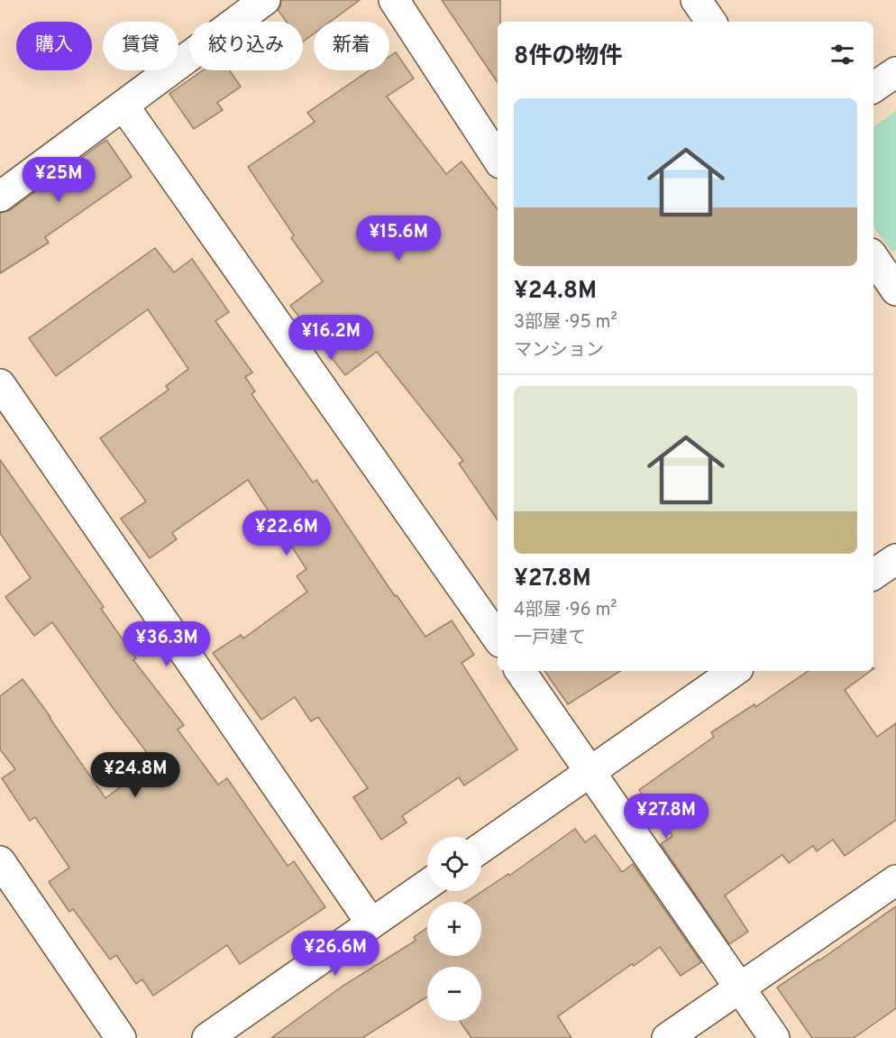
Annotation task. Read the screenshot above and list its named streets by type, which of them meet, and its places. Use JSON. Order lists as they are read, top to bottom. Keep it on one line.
{"page":{"chip":["購入","賃貸","絞り込み","新着"],"heading":"8件の物件","list":[{"name":"¥24.8M","note":"3部屋 · 95 m² · マンション"},{"name":"¥27.8M","note":"4部屋 · 96 m² · 一戸建て"}],"price":["¥25M","¥15.6M","¥16.2M","¥22.6M","¥36.3M","¥24.8M","¥27.8M","¥26.6M"],"map_buttons":["+","−"]}}
